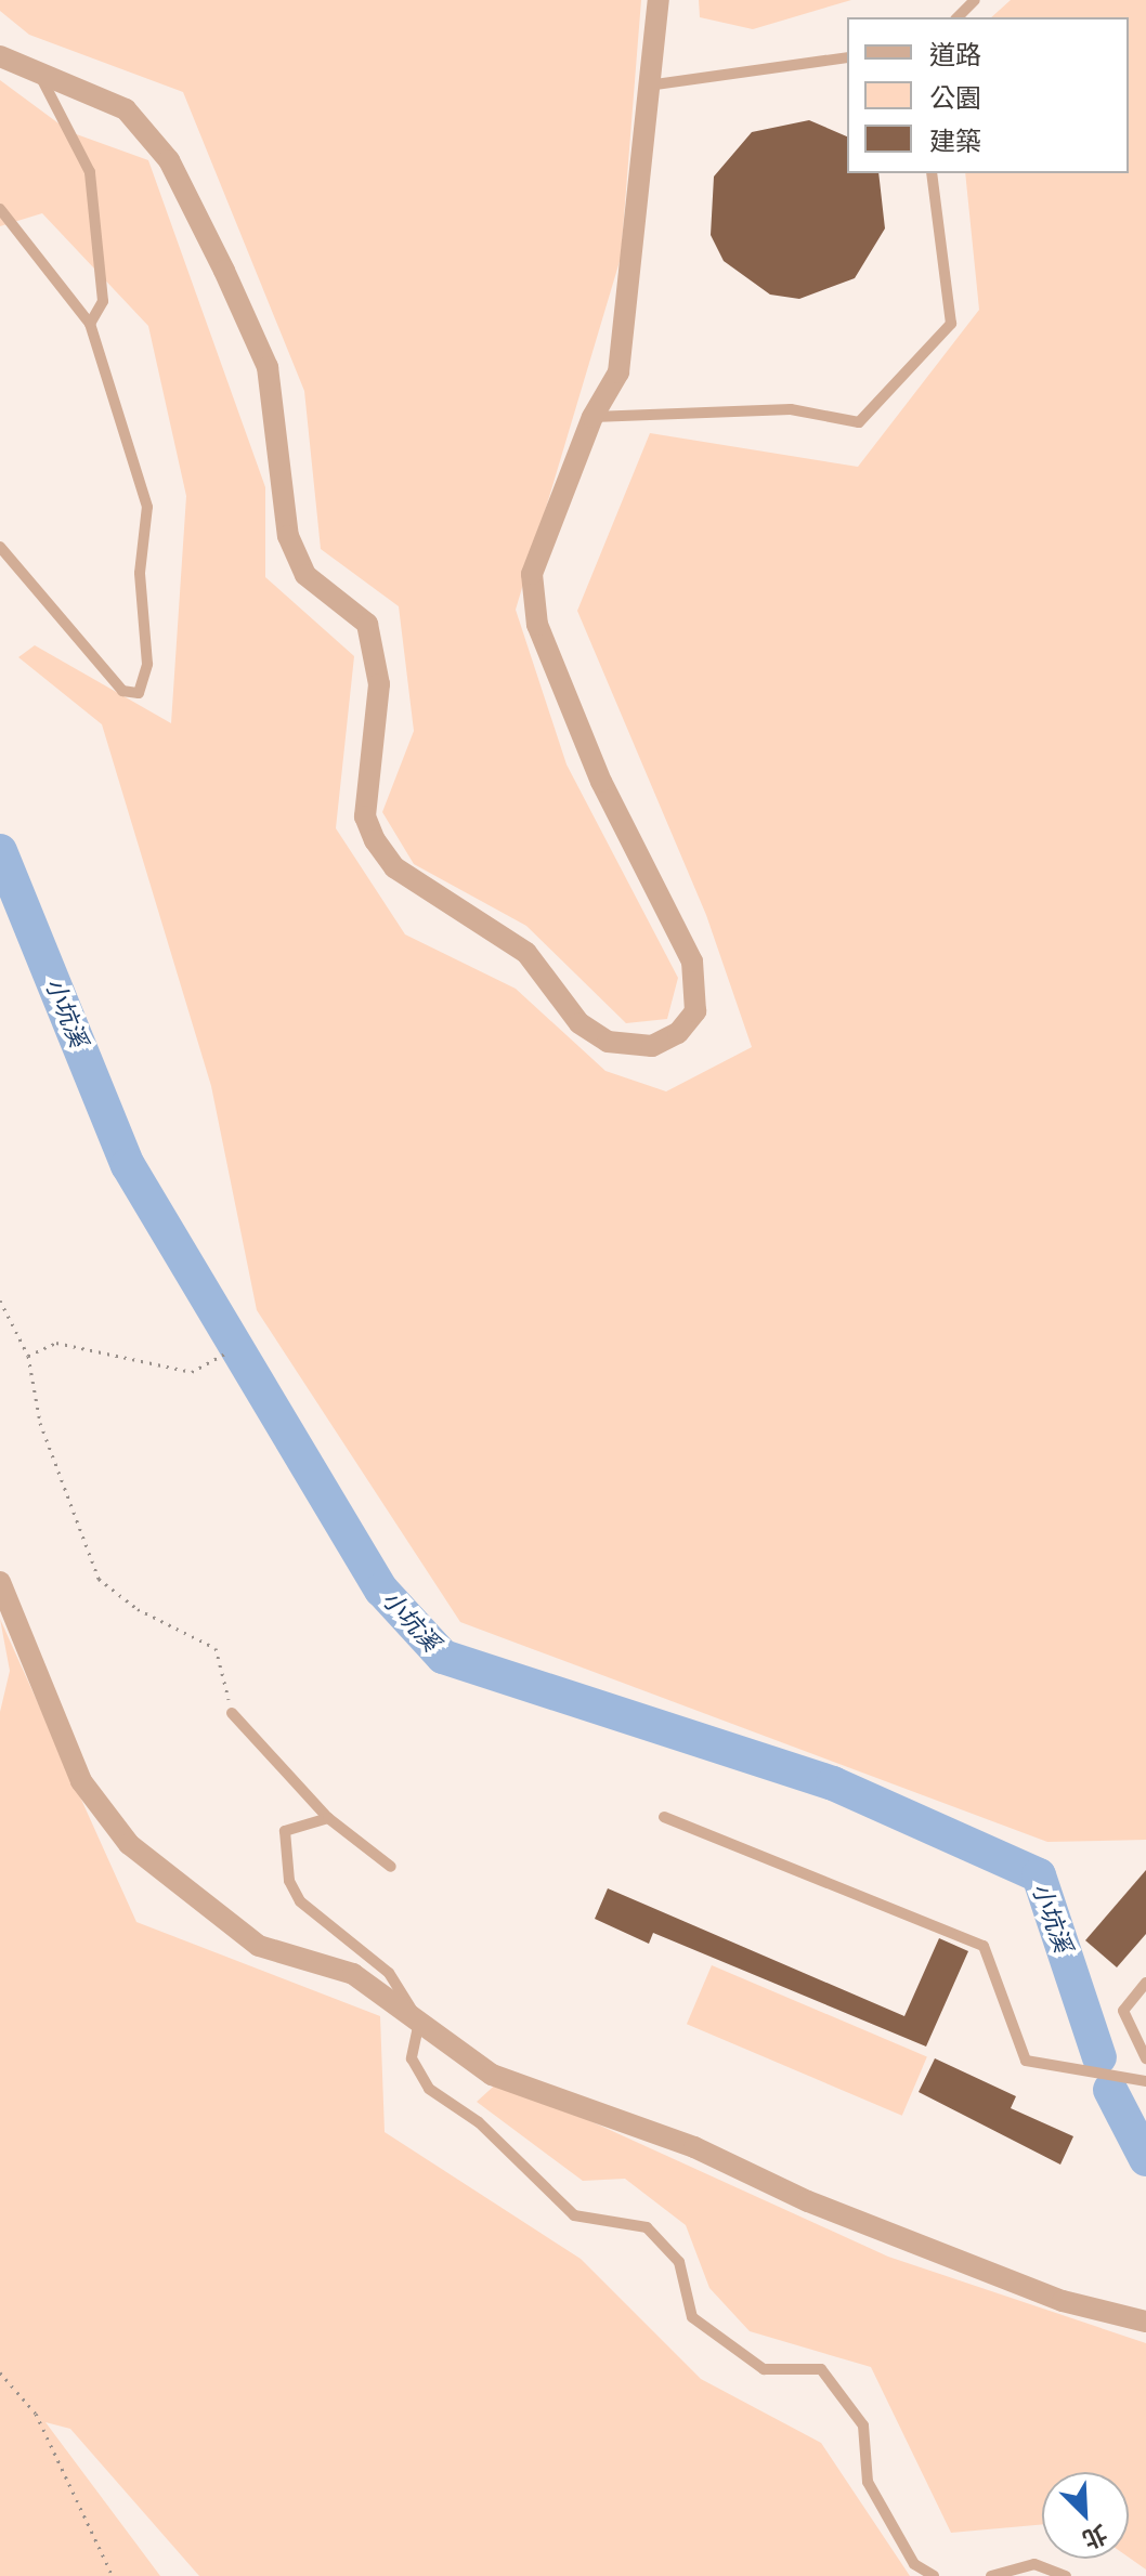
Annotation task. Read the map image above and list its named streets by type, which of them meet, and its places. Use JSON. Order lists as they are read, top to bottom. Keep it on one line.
{"water":["小坑溪"],"legend":["道路","公園","建築"],"north":"bottom right"}
